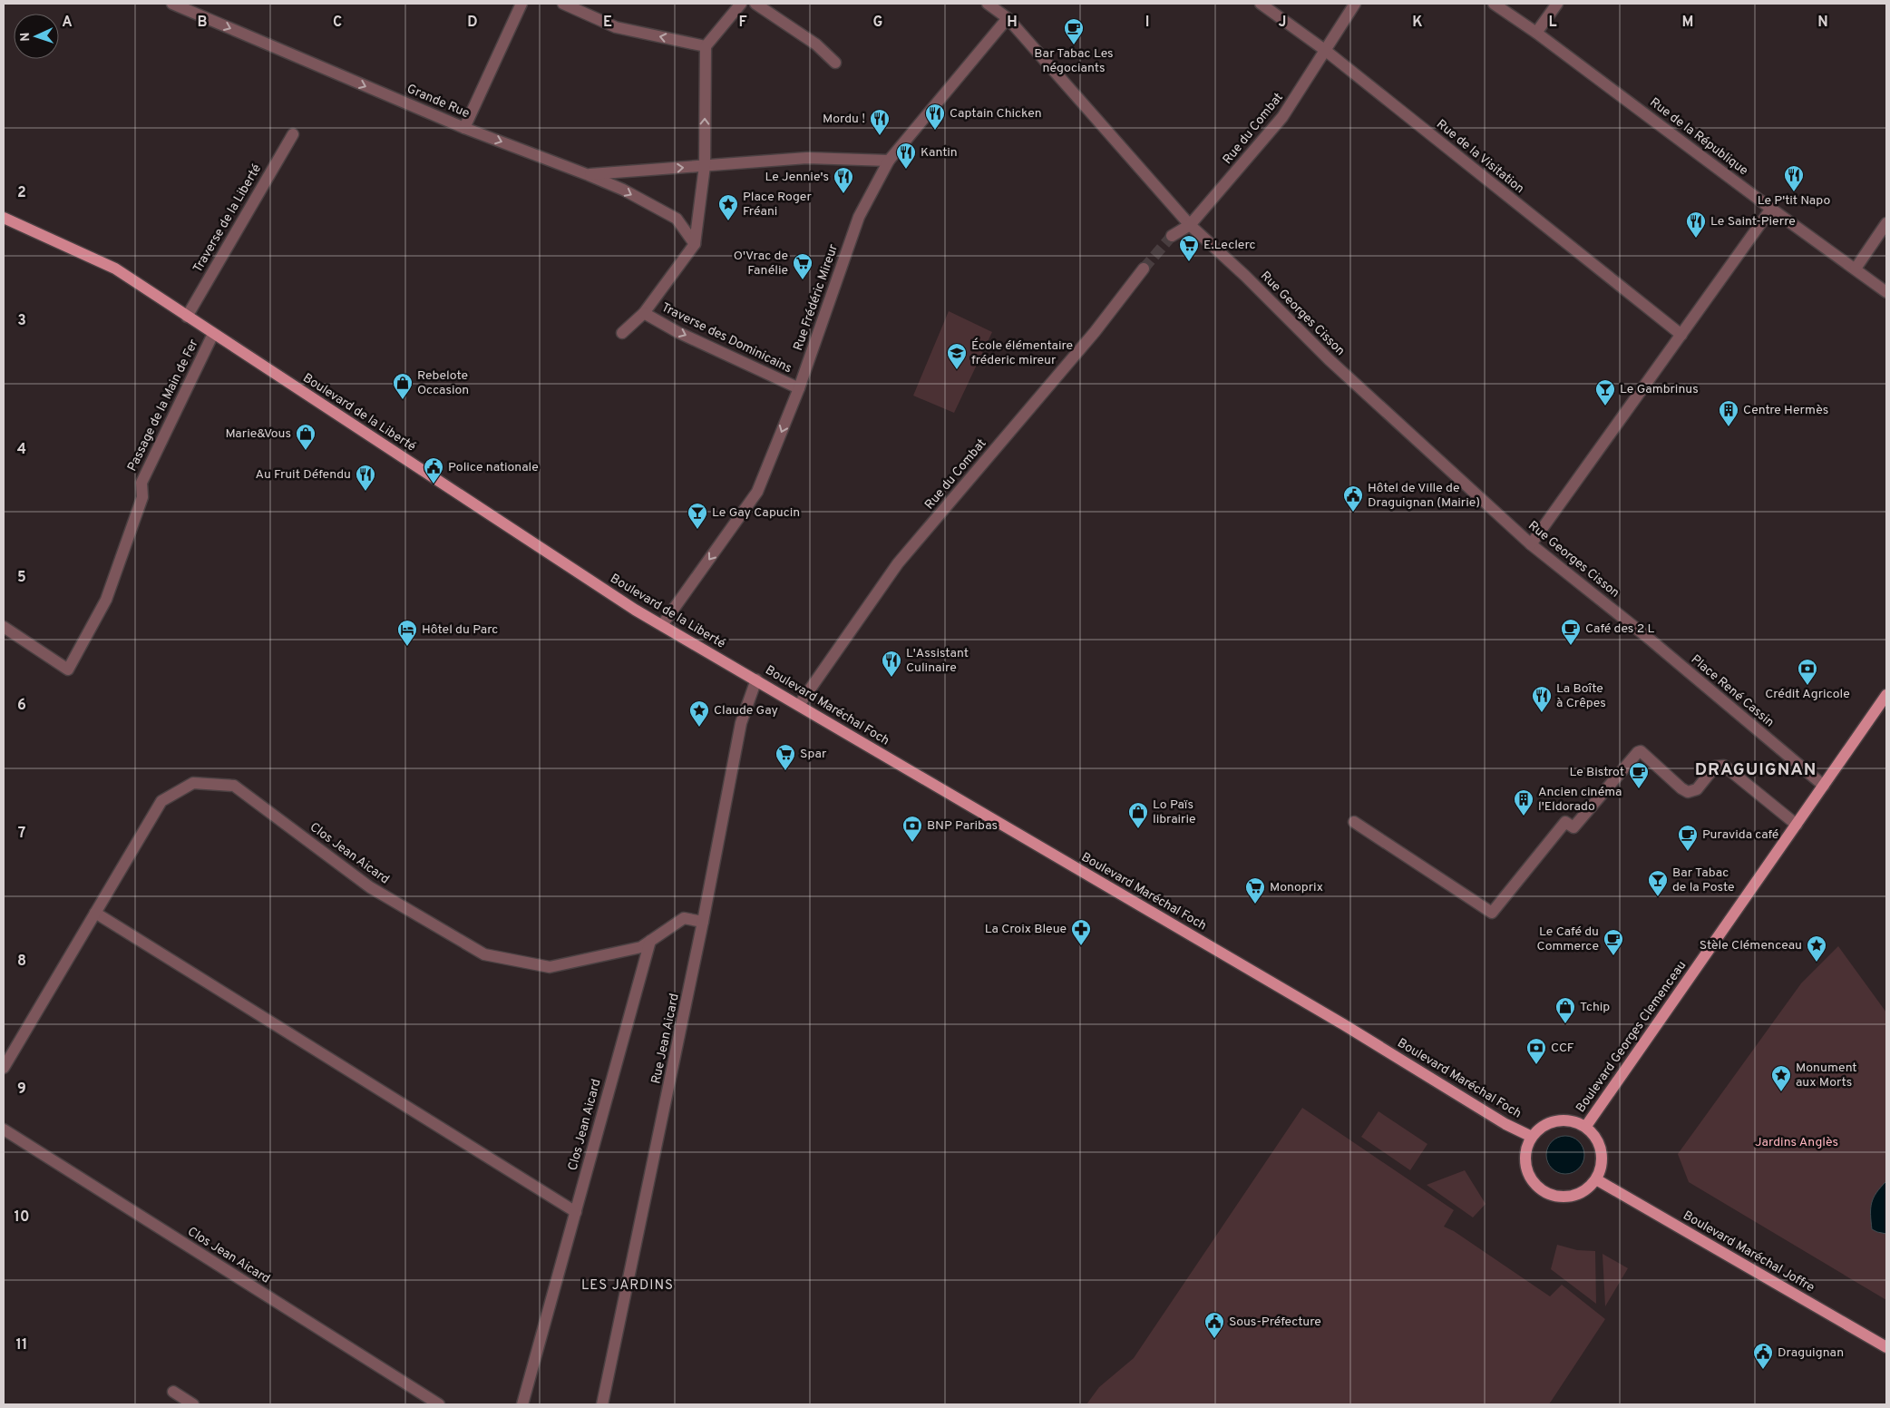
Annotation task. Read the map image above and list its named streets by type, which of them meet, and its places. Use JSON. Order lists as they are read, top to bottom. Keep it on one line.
{"streets":{"main road":["Boulevard de la Liberté","Boulevard Maréchal Foch","Boulevard Georges Clemenceau","Boulevard Maréchal Joffre"],"street":["Grande Rue","Rue du Combat","Rue de la République","Rue de la Visitation","Traverse de la Liberté","Rue Frédéric Mireur","Rue Georges Cisson","Traverse des Dominicains","Passage de la Main de Fer","Place René Cassin","Clos Jean Aicard","Rue Jean Aicard"]},"crossings":[["Rue du Combat","Rue de la Visitation"],["Rue du Combat","Rue Georges Cisson"],["Rue du Combat","Boulevard Maréchal Foch"],["Traverse de la Liberté","Boulevard de la Liberté"],["Rue Frédéric Mireur","Rue Georges Cisson"],["Rue Frédéric Mireur","Traverse des Dominicains"],["Rue Frédéric Mireur","Boulevard de la Liberté"],["Rue Georges Cisson","Place René Cassin"],["Passage de la Main de Fer","Boulevard de la Liberté"],["Boulevard de la Liberté","Boulevard Maréchal Foch"],["Place René Cassin","Boulevard Georges Clemenceau"],["Boulevard Maréchal Foch","Boulevard Georges Clemenceau"],["Boulevard Maréchal Foch","Rue Jean Aicard"],["Boulevard Maréchal Foch","Boulevard Maréchal Joffre"],["Clos Jean Aicard","Rue Jean Aicard"],["Boulevard Georges Clemenceau","Boulevard Maréchal Joffre"]],"one_way":["Grande Rue","Rue Frédéric Mireur","Traverse des Dominicains"],"districts":["DRAGUIGNAN","LES JARDINS"],"parks":["Jardins Anglès"],"places":{"cafe":["Bar Tabac Les négociants","Café des 2 L","Le Bistrot","Puravida café","Le Café du Commerce"],"restaurant":["Captain Chicken","Mordu !","Kantin","Le P'tit Napo","Le Jennie's","Le Saint-Pierre","Au Fruit Défendu","L'Assistant Culinaire","La Boîte à Crêpes"],"place":["Place Roger Fréani","Claude Gay","Stèle Clémenceau","Monument aux Morts"],"supermarket":["E.Leclerc","O'Vrac de Fanélie","Spar","Monoprix"],"school or university":["École élémentaire fréderic mireur"],"shop":["Rebelote Occasion","Marie&Vous","Lo Païs librairie","Tchip"],"bar":["Le Gambrinus","Le Gay Capucin","Bar Tabac de la Poste"],"building":["Centre Hermès","Ancien cinéma l'Eldorado"],"public building":["Police nationale","Hôtel de Ville de Draguignan (Mairie)","Sous-Préfecture","Draguignan"],"hotel":["Hôtel du Parc"],"bank":["Crédit Agricole","BNP Paribas","CCF"],"pharmacy":["La Croix Bleue"]},"north":"left","grid":{"columns":["A","B","C","D","E","F","G","H","I","J","K","L","M","N"],"rows":["2","3","4","5","6","7","8","9","10","11"]}}
